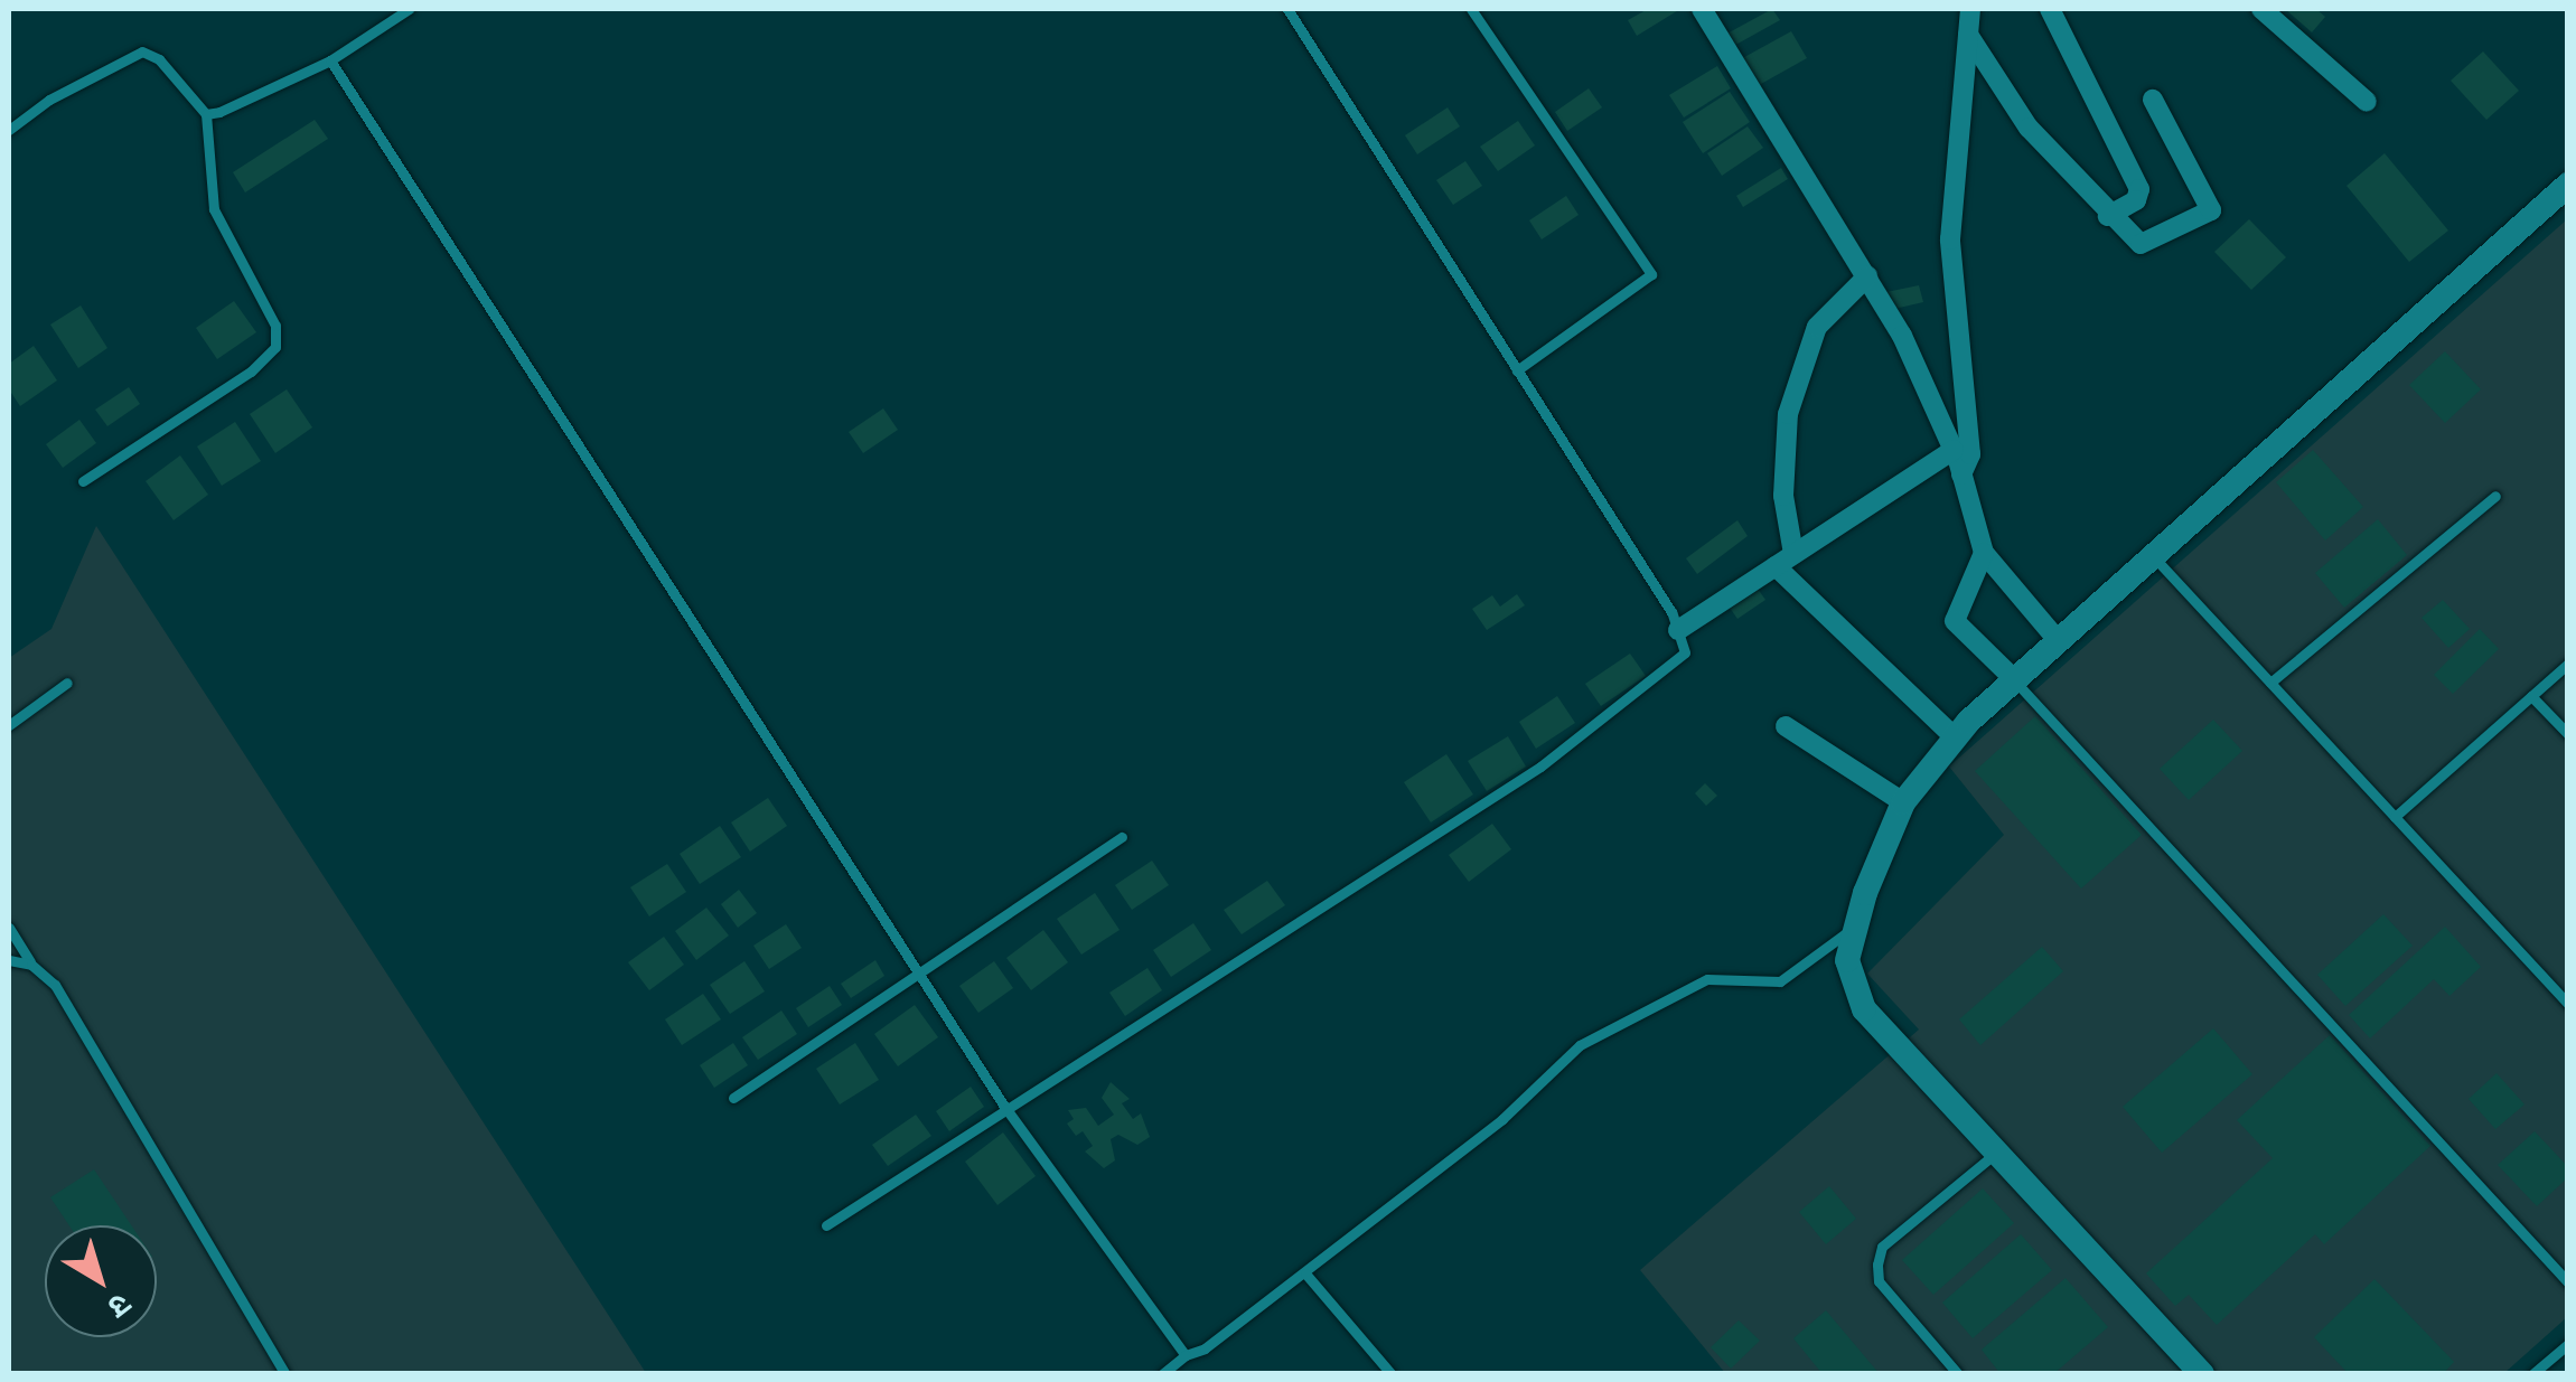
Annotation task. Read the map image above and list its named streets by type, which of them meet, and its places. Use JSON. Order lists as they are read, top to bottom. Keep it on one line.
{"north":"bottom right"}
